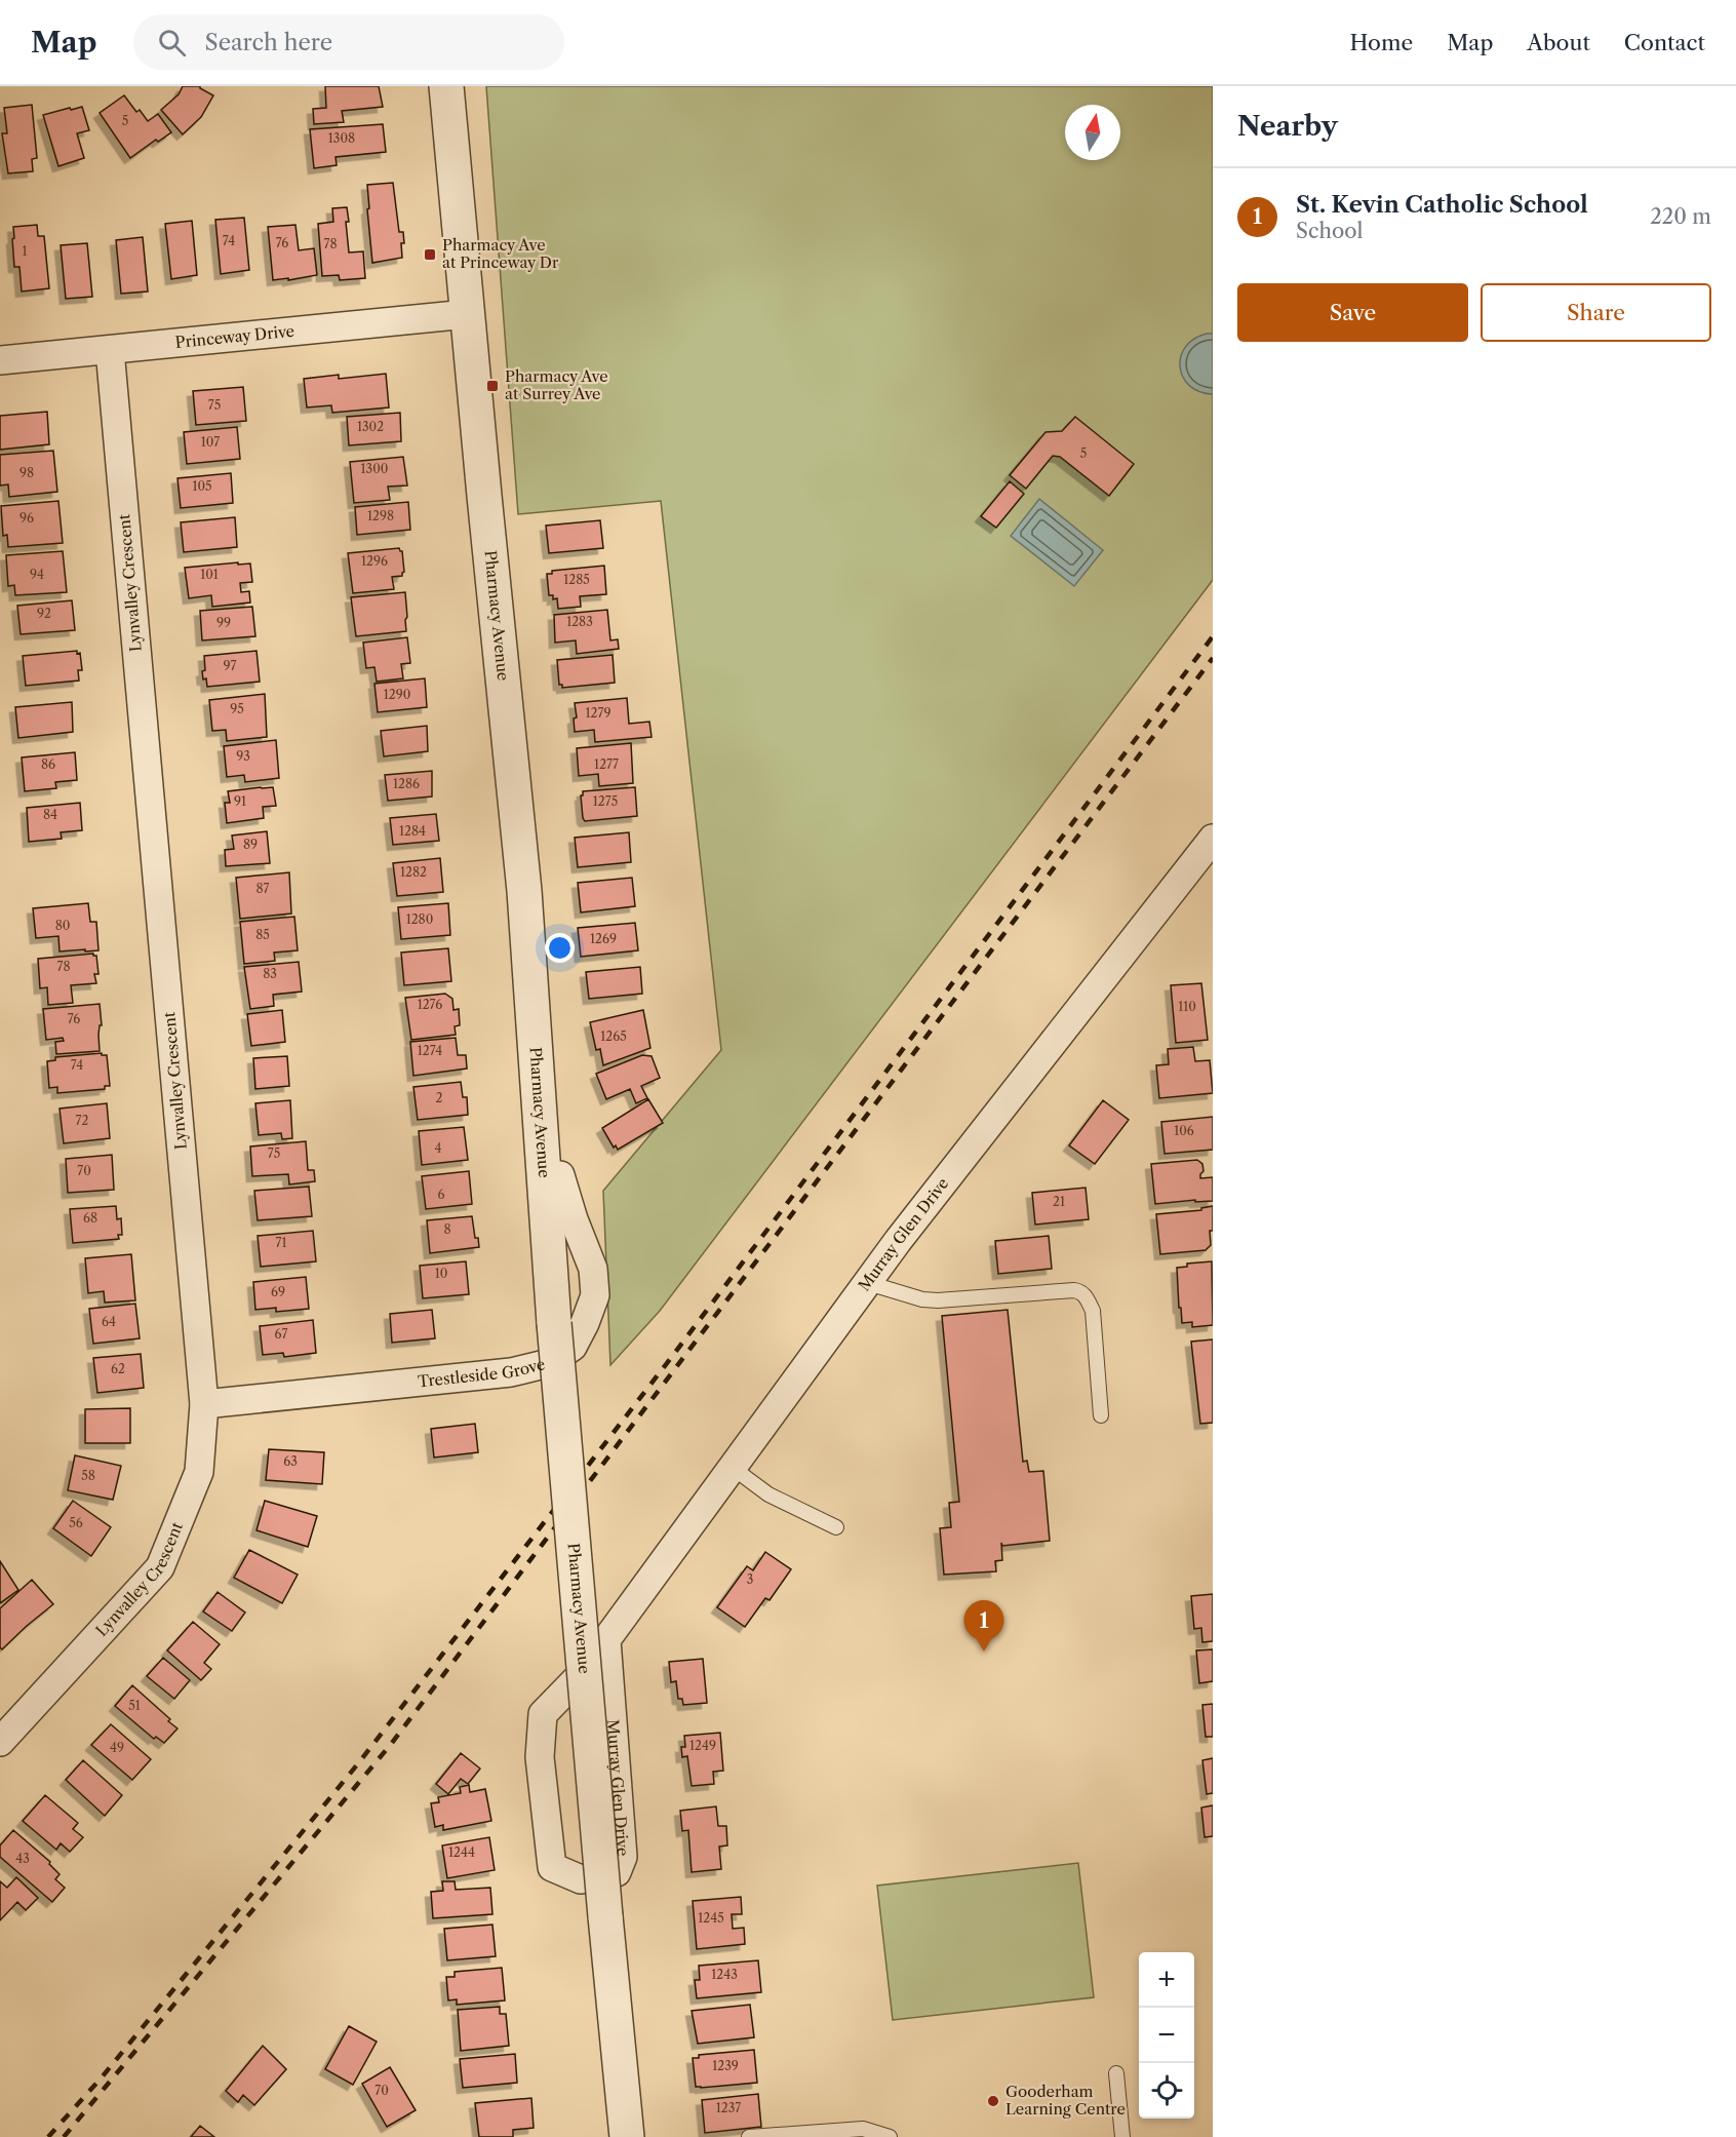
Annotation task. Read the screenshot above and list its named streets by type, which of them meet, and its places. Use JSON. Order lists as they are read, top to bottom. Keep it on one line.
{"streets":{"street":["Princeway Drive","Lynvalley Crescent","Pharmacy Avenue","Murray Glen Drive","Trestleside Grove"]},"crossings":[["Princeway Drive","Lynvalley Crescent"],["Princeway Drive","Pharmacy Avenue"],["Lynvalley Crescent","Trestleside Grove"]],"places":{"transit":["Pharmacy Ave at Princeway Dr","Pharmacy Ave at Surrey Ave"],"other":["Gooderham Learning Centre"]},"house_numbers":["5","1308","74","76","78","1","75","1302","107","5","1300","98","105","1298","96","1296","94","101","1285","92","1283","99","97","1290","95","1279","93","86","1277","1286","91","1275","84","1284","89","1282","87","1280","80","85","1269","78","83","1276","110","76","1265","1274","74","2","72","106","4","75","70","6","21","68","8","71","10","69","64","67","62","63","58","56","3","51","1249","49","1244","43","1245","1243","1239","70","1237"],"north":"top","page":{"header":"Map","search":"Search here","nav":["Home","Map","About","Contact"],"heading":"Nearby","list":[{"mark":"1","name":"St. Kevin Catholic School","note":"School","value":"220 m"}],"buttons":["Save","Share"],"pins":"1","map_buttons":["+","−"]}}
